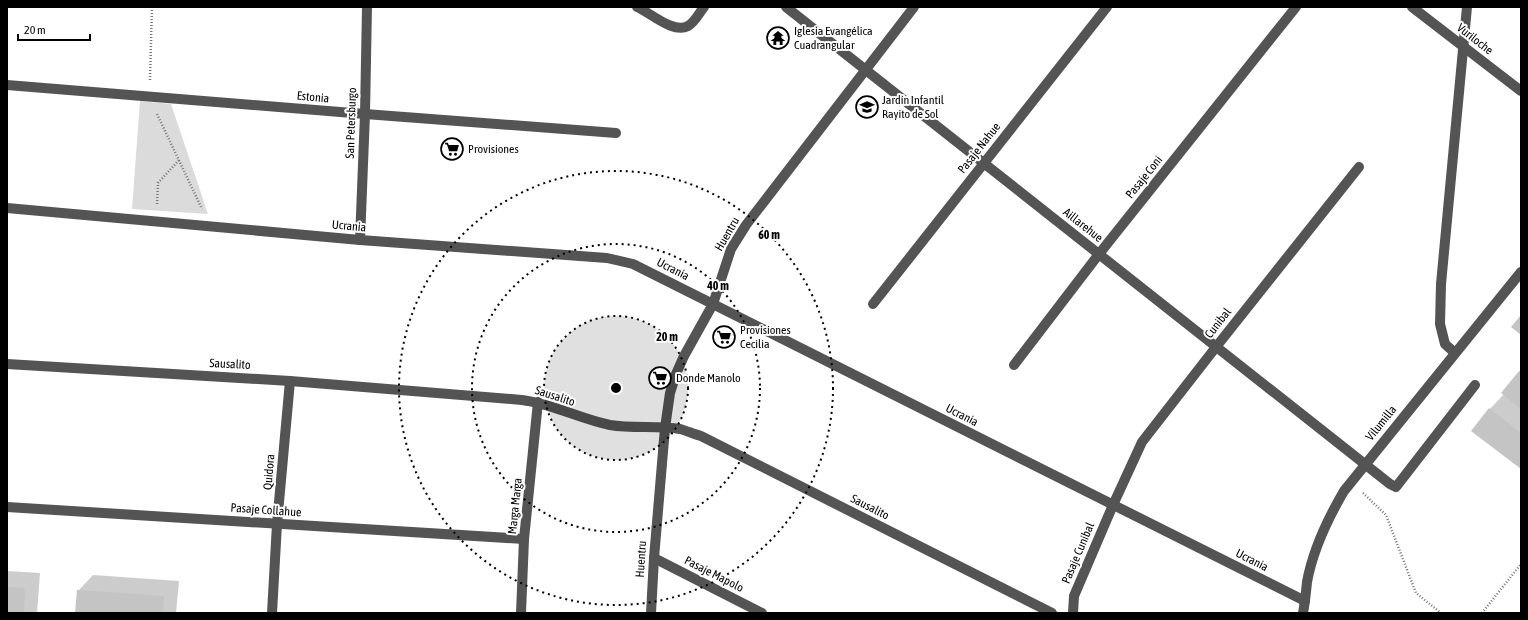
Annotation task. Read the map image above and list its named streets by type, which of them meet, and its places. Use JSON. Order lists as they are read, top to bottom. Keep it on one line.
{"streets":{"street":["Vuriloche","Estonia","San Petersburgo","Pasaje Nahue","Pasaje Coni","Aillarehue","Ucrania","Huentru","Cunibal","Sausalito","Vilumilla","Quidora","Marga Marga","Pasaje Collahue","Pasaje Cunibal","Pasaje Mapolo"]},"crossings":[["Estonia","San Petersburgo"],["San Petersburgo","Ucrania"],["Pasaje Nahue","Aillarehue"],["Pasaje Coni","Aillarehue"],["Aillarehue","Huentru"],["Aillarehue","Cunibal"],["Aillarehue","Vilumilla"],["Ucrania","Huentru"],["Ucrania","Cunibal"],["Ucrania","Vilumilla"],["Ucrania","Pasaje Cunibal"],["Huentru","Sausalito"],["Huentru","Pasaje Mapolo"],["Cunibal","Pasaje Cunibal"],["Sausalito","Quidora"],["Sausalito","Marga Marga"],["Quidora","Pasaje Collahue"],["Marga Marga","Pasaje Collahue"]],"places":{"temple":["Iglesia Evangélica Cuadrangular"],"school or university":["Jardín Infantil Rayito de Sol"],"supermarket":["Provisiones","Provisiones Cecilia","Donde Manolo"]},"scale_bar":"20 m","rings":["60 m","40 m","20 m"]}
